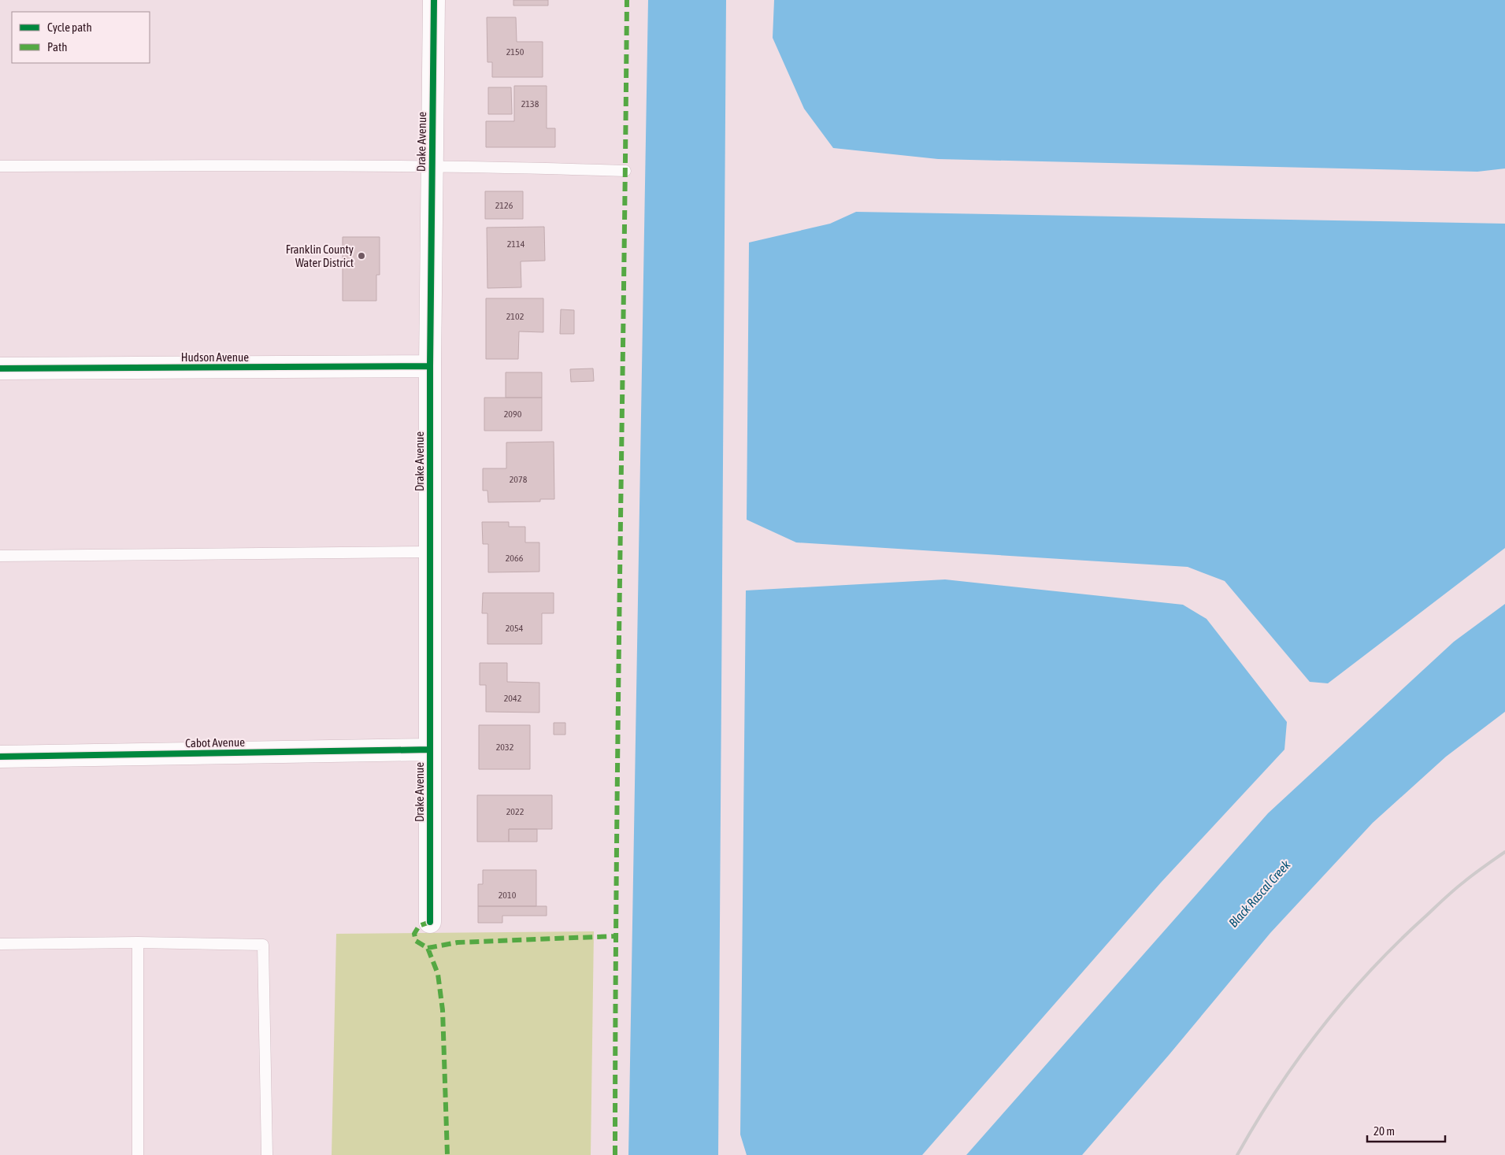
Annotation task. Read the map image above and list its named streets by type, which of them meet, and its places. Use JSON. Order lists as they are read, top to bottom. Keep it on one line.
{"streets":{"street":["Drake Avenue","Hudson Avenue","Cabot Avenue"]},"crossings":[["Drake Avenue","Hudson Avenue"],["Drake Avenue","Cabot Avenue"]],"water":["Black Rascal Creek"],"places":["Franklin County Water District"],"house_numbers":["2150","2138","2126","2114","2102","2090","2078","2066","2054","2042","2032","2022","2010"],"legend":["Cycle path","Path"],"scale_bar":"20 m"}
